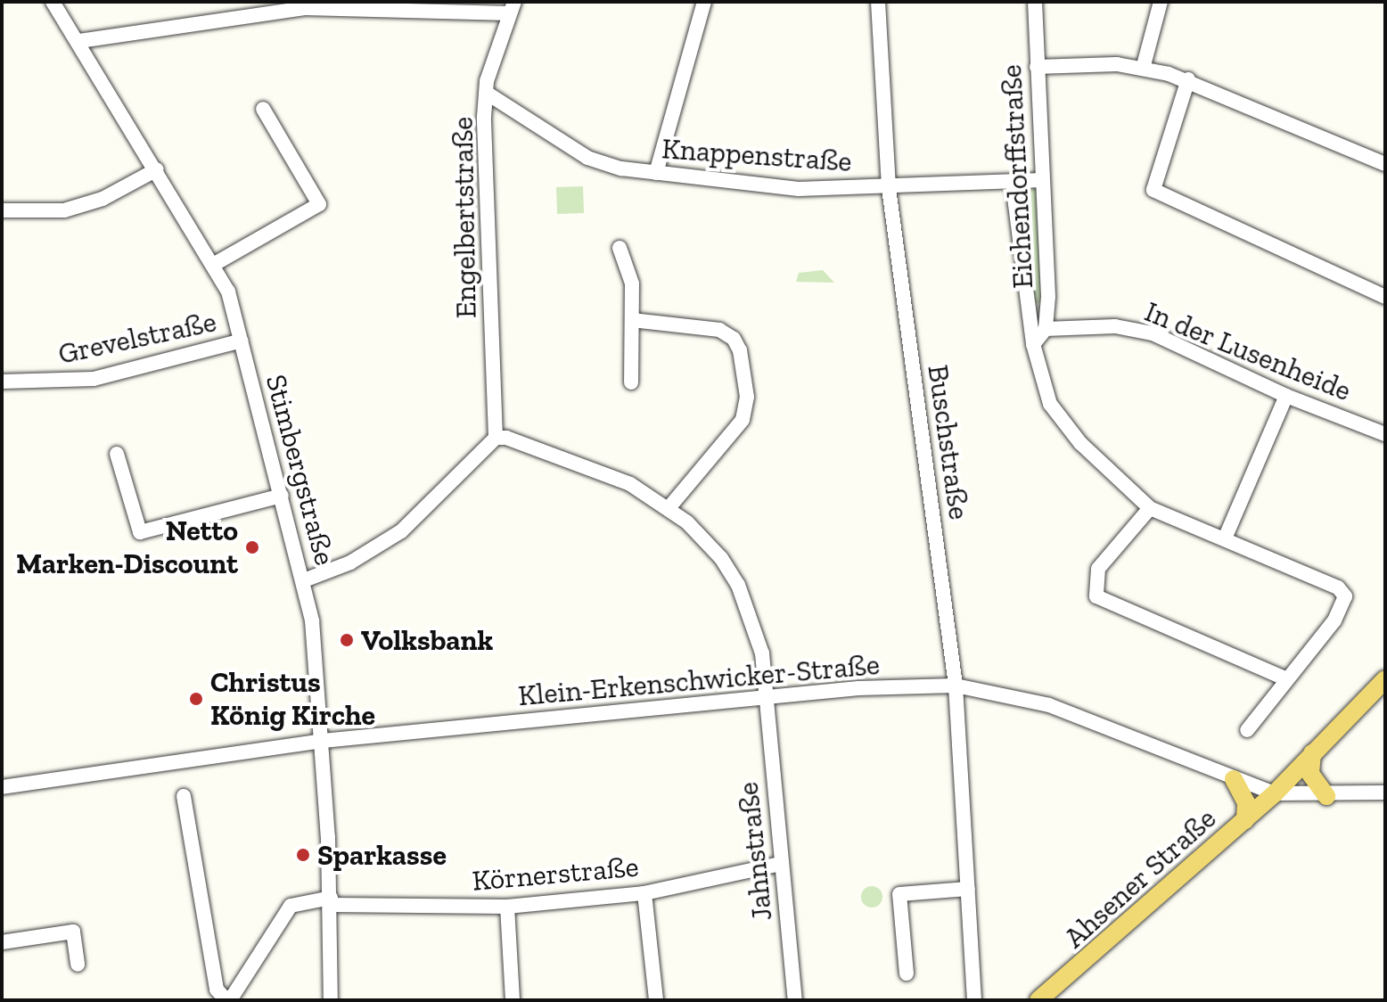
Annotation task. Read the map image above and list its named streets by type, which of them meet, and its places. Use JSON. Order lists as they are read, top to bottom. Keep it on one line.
{"streets":{"main road":["Ahsener Straße"],"street":["Knappenstraße","Eichendorffstraße","Engelbertstraße","Grevelstraße","In der Lusenheide","Buschstraße","Stimbergstraße","Klein-Erkenschwicker-Straße","Jahnstraße","Körnerstraße"]},"crossings":[["Knappenstraße","Eichendorffstraße"],["Knappenstraße","Engelbertstraße"],["Knappenstraße","Buschstraße"],["Eichendorffstraße","In der Lusenheide"],["Engelbertstraße","Jahnstraße"],["Grevelstraße","Stimbergstraße"],["Buschstraße","Klein-Erkenschwicker-Straße"],["Stimbergstraße","Klein-Erkenschwicker-Straße"],["Stimbergstraße","Körnerstraße"],["Klein-Erkenschwicker-Straße","Jahnstraße"],["Klein-Erkenschwicker-Straße","Ahsener Straße"],["Jahnstraße","Körnerstraße"]],"places":["Netto Marken-Discount","Volksbank","Christus König Kirche","Sparkasse"]}
